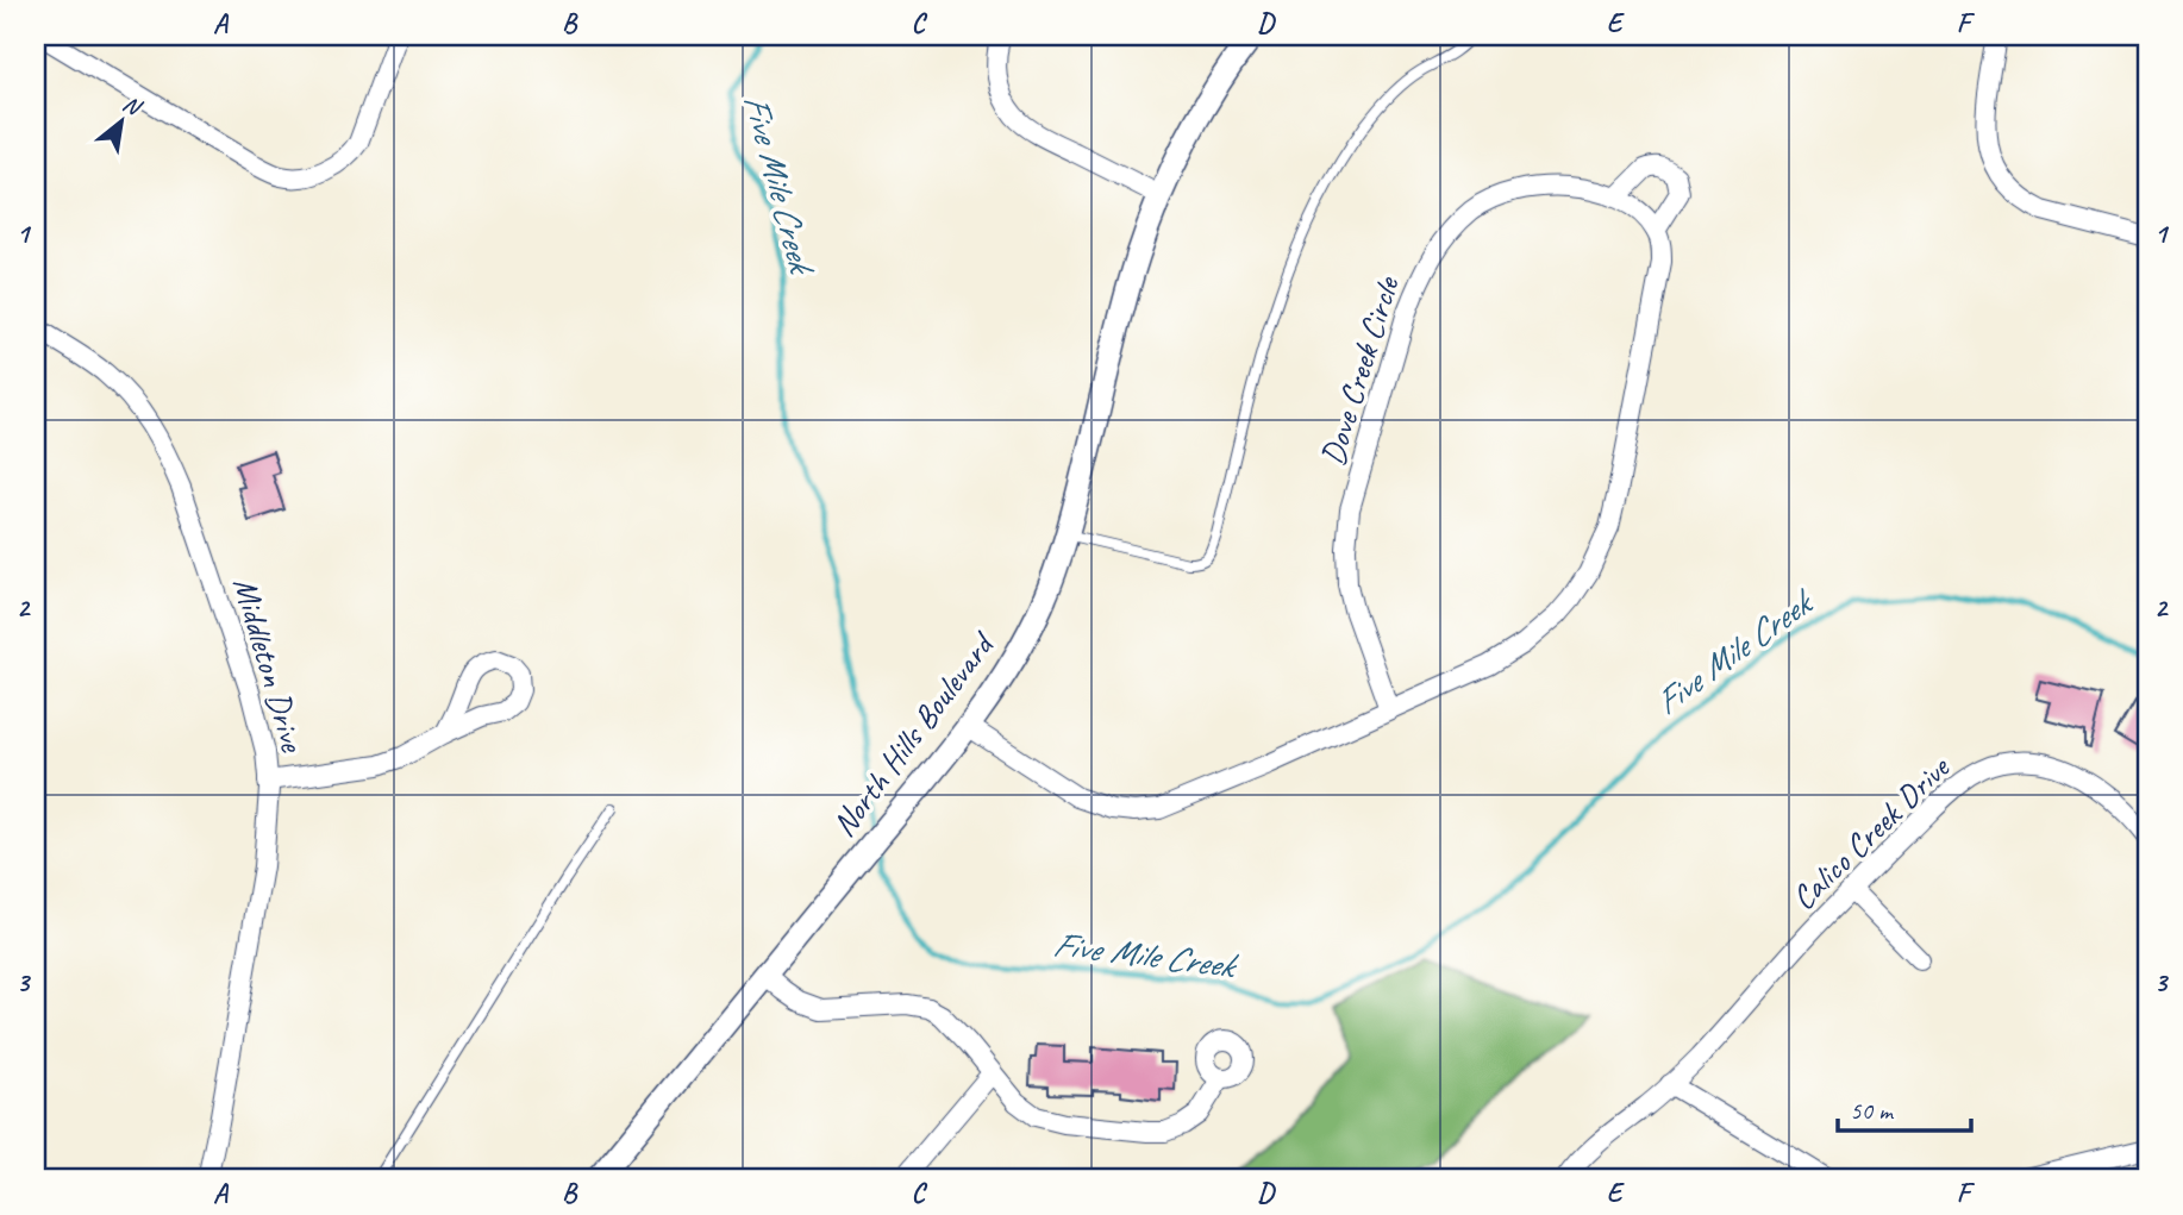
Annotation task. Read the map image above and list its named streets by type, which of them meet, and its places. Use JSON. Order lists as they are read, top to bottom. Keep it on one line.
{"streets":{"street":["Dove Creek Circle","Middleton Drive","North Hills Boulevard","Calico Creek Drive"]},"water":["Five Mile Creek"],"scale_bar":"50 m","north":"top right","grid":{"columns":["A","B","C","D","E","F"],"rows":["1","2","3"]}}
